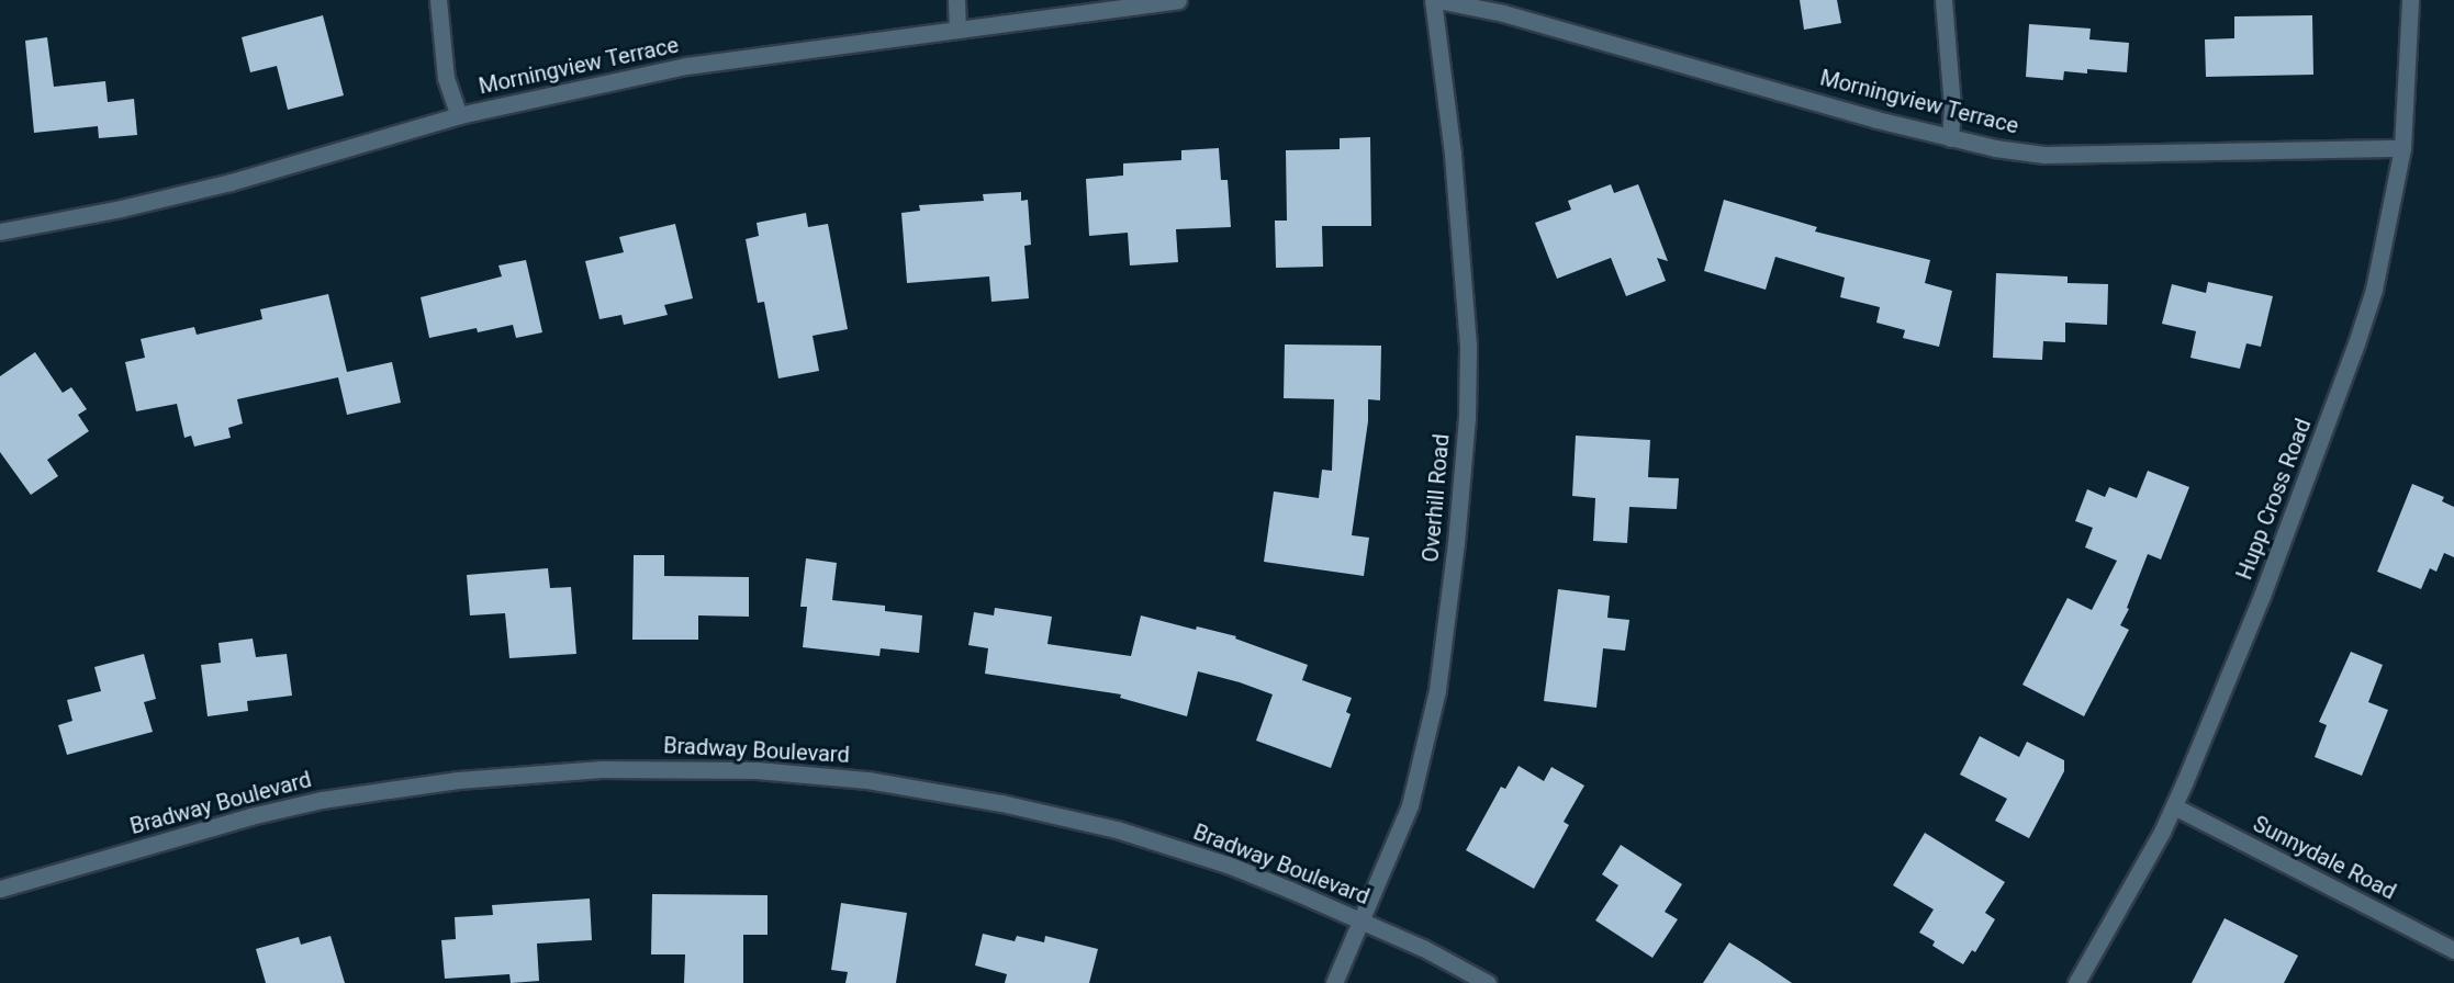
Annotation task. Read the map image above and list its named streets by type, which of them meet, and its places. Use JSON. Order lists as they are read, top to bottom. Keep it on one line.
{"streets":{"street":["Morningview Terrace","Overhill Road","Hupp Cross Road","Bradway Boulevard","Sunnydale Road"]},"crossings":[["Morningview Terrace","Overhill Road"],["Morningview Terrace","Hupp Cross Road"],["Overhill Road","Bradway Boulevard"],["Hupp Cross Road","Sunnydale Road"]]}
